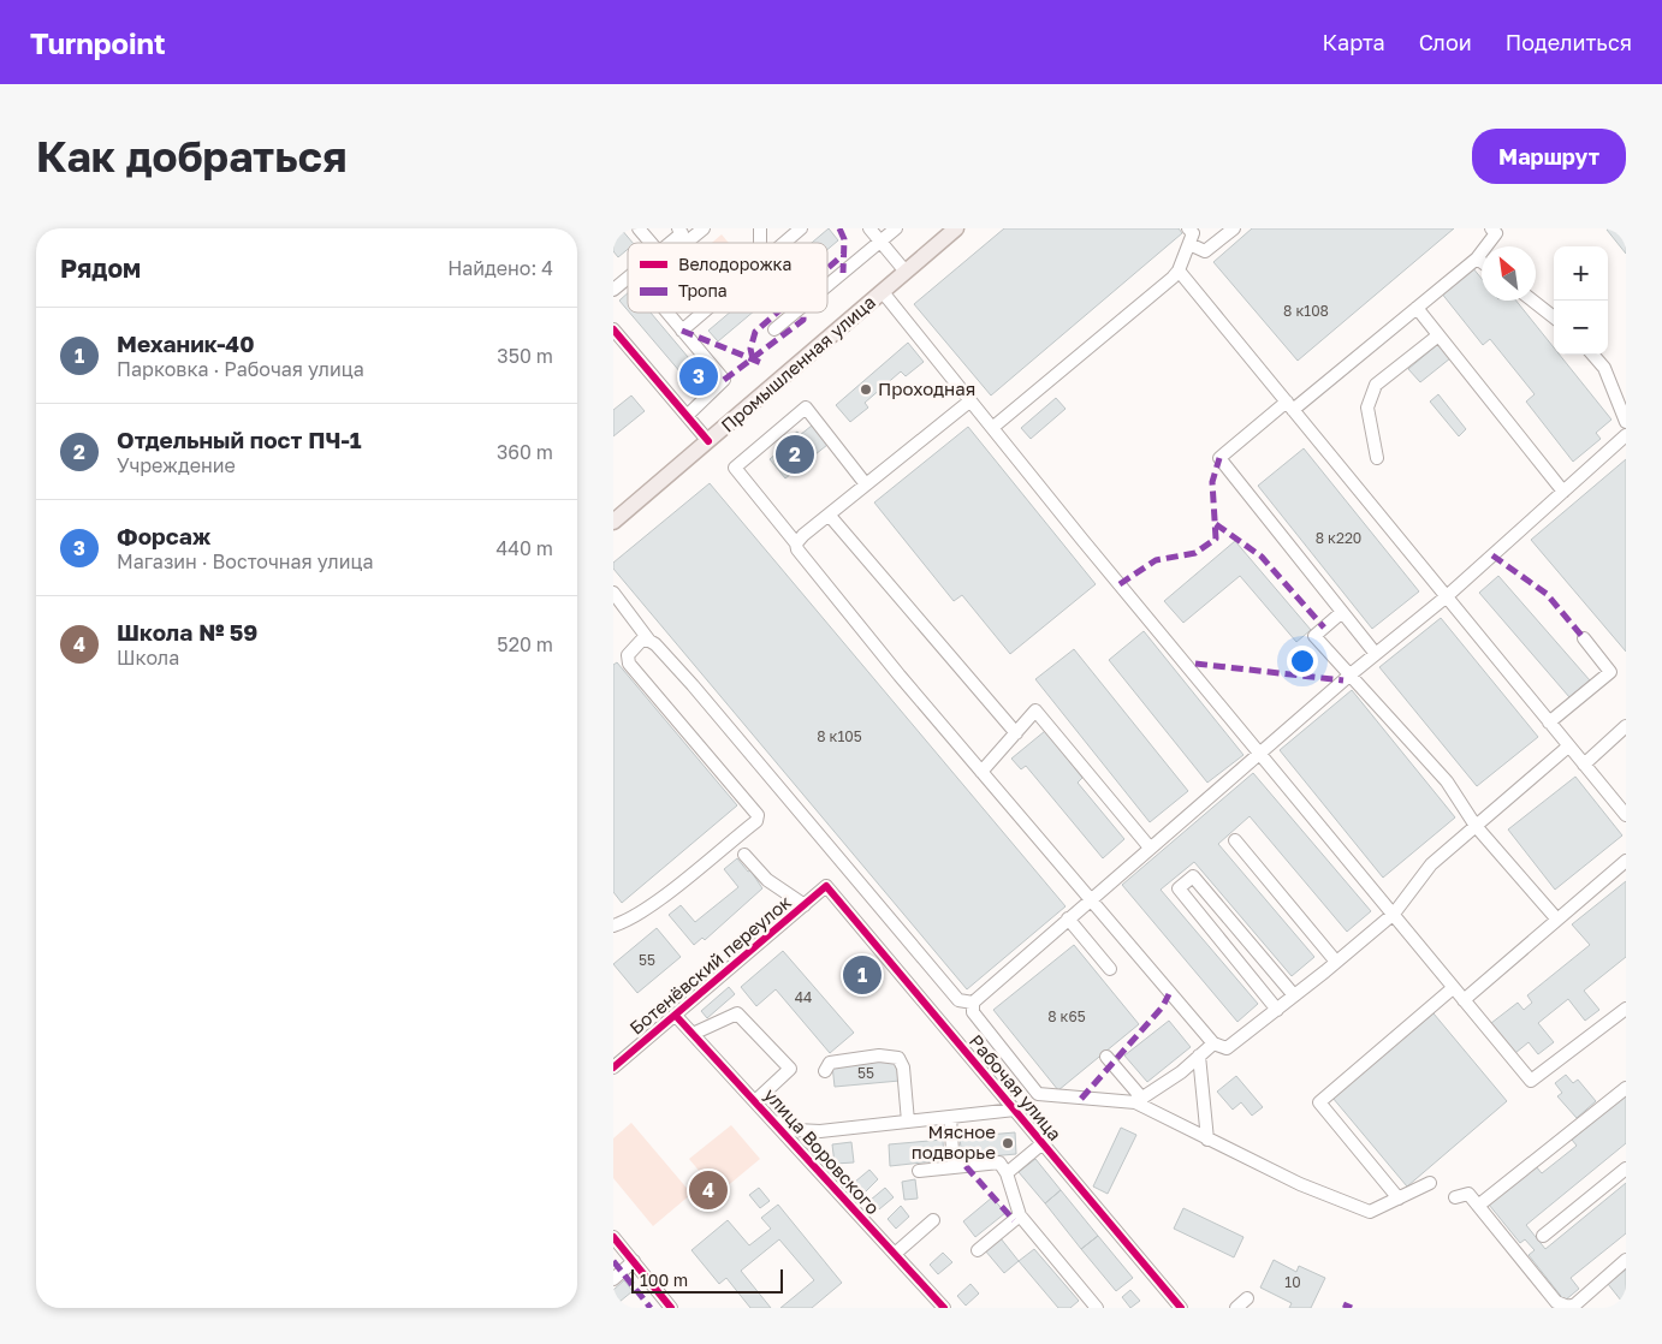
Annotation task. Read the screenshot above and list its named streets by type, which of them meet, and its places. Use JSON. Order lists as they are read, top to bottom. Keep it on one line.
{"streets":{"main road":["Промышленная улица"],"street":["Ботенёвский переулок","Рабочая улица","улица Воровского"]},"crossings":[["Ботенёвский переулок","Рабочая улица"],["Ботенёвский переулок","улица Воровского"]],"places":["Проходная","Мясное подворье"],"house_numbers":["8 к108","8 к220","8 к105","55","44","8 к65","55","10"],"legend":["Велодорожка","Тропа"],"scale_bar":"100 m","north":"top left","page":{"header":"Turnpoint","nav":["Карта","Слои","Поделиться"],"buttons":"Маршрут","title":"Как добраться","heading":["Рядом","Найдено: 4"],"map_buttons":["+","−"],"list":[{"mark":"1","name":"Механик-40","note":"Парковка · Рабочая улица","value":"350 m"},{"mark":"2","name":"Отдельный пост ПЧ-1","note":"Учреждение","value":"360 m"},{"mark":"3","name":"Форсаж","note":"Магазин · Восточная улица","value":"440 m"},{"mark":"4","name":"Школа № 59","note":"Школа","value":"520 m"}],"pins":["3","2","1","4"],"scale":"100 m"}}
